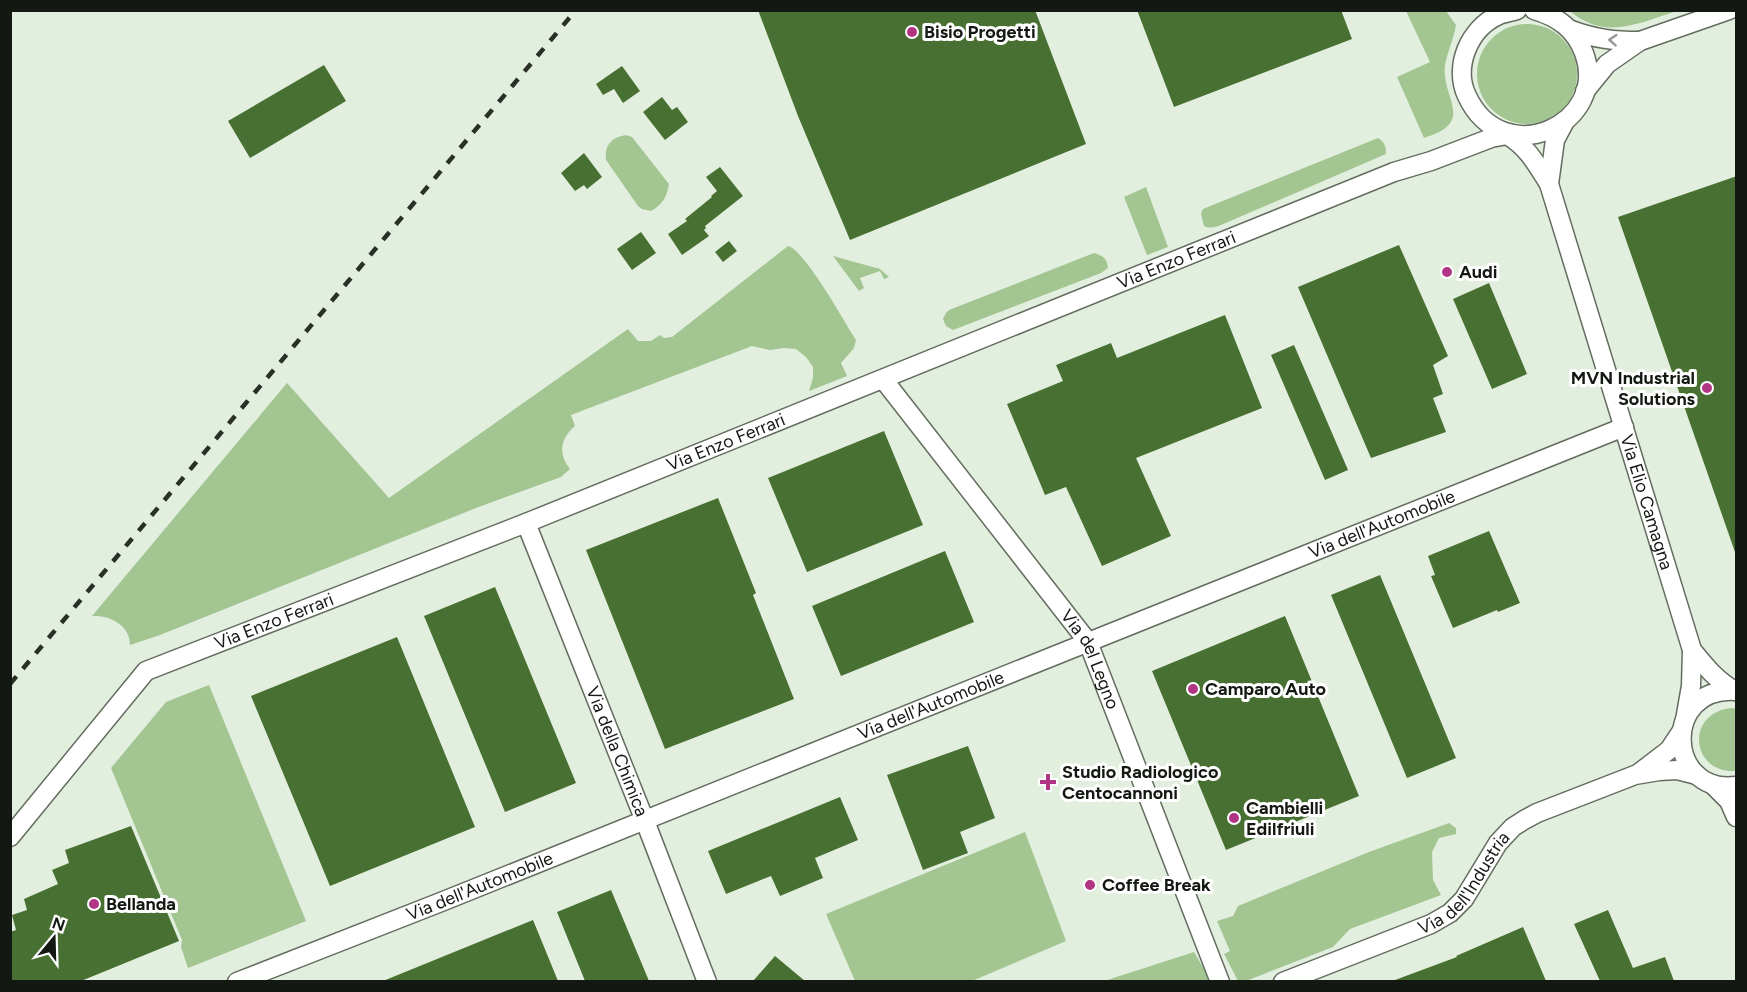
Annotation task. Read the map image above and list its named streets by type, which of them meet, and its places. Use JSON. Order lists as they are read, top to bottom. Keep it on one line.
{"streets":{"street":["Via Enzo Ferrari","Via Elio Camagna","Via dell'Automobile","Via del Legno","Via della Chimica","Via dell'Industria"]},"crossings":[["Via Enzo Ferrari","Via Elio Camagna"],["Via Enzo Ferrari","Via del Legno"],["Via Enzo Ferrari","Via della Chimica"],["Via Elio Camagna","Via dell'Automobile"],["Via Elio Camagna","Via dell'Industria"],["Via dell'Automobile","Via del Legno"],["Via dell'Automobile","Via della Chimica"]],"places":{"other":["Bisio Progetti","Audi","MVN Industrial Solutions","Camparo Auto","Cambielli Edilfriuli","Coffee Break","Bellanda"],"health":["Studio Radiologico Centocannoni"]},"north":"top"}
